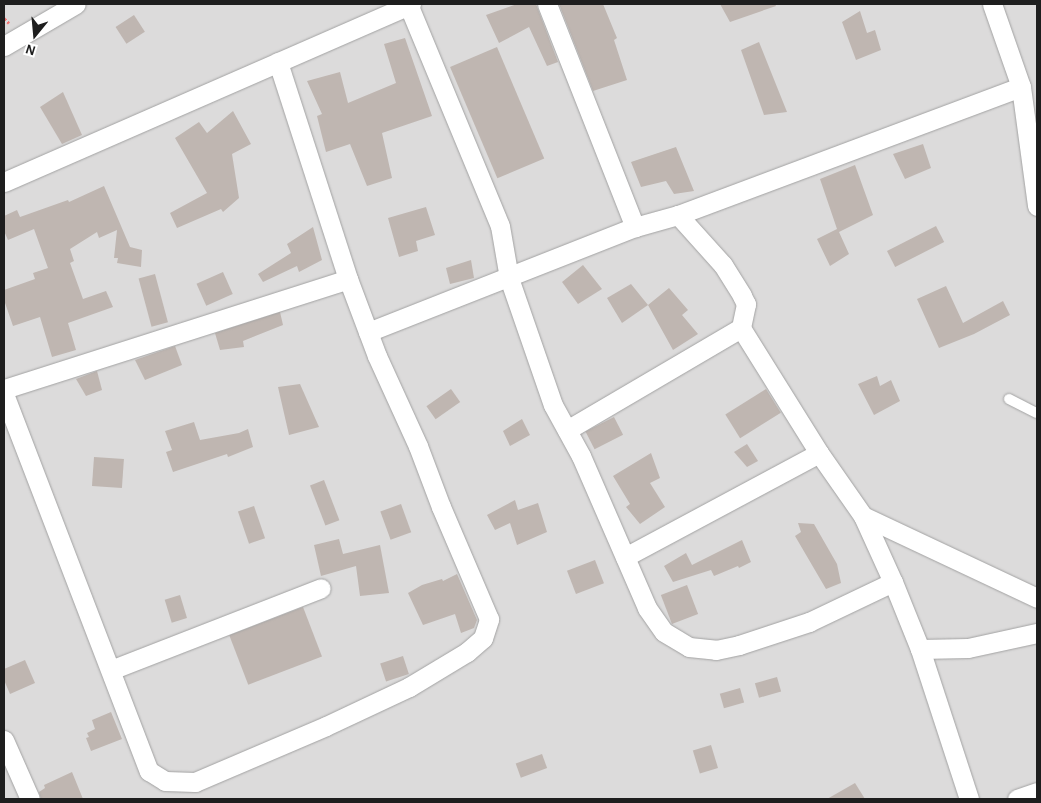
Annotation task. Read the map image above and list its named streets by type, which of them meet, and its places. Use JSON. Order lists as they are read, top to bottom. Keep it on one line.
{"north":"bottom"}
